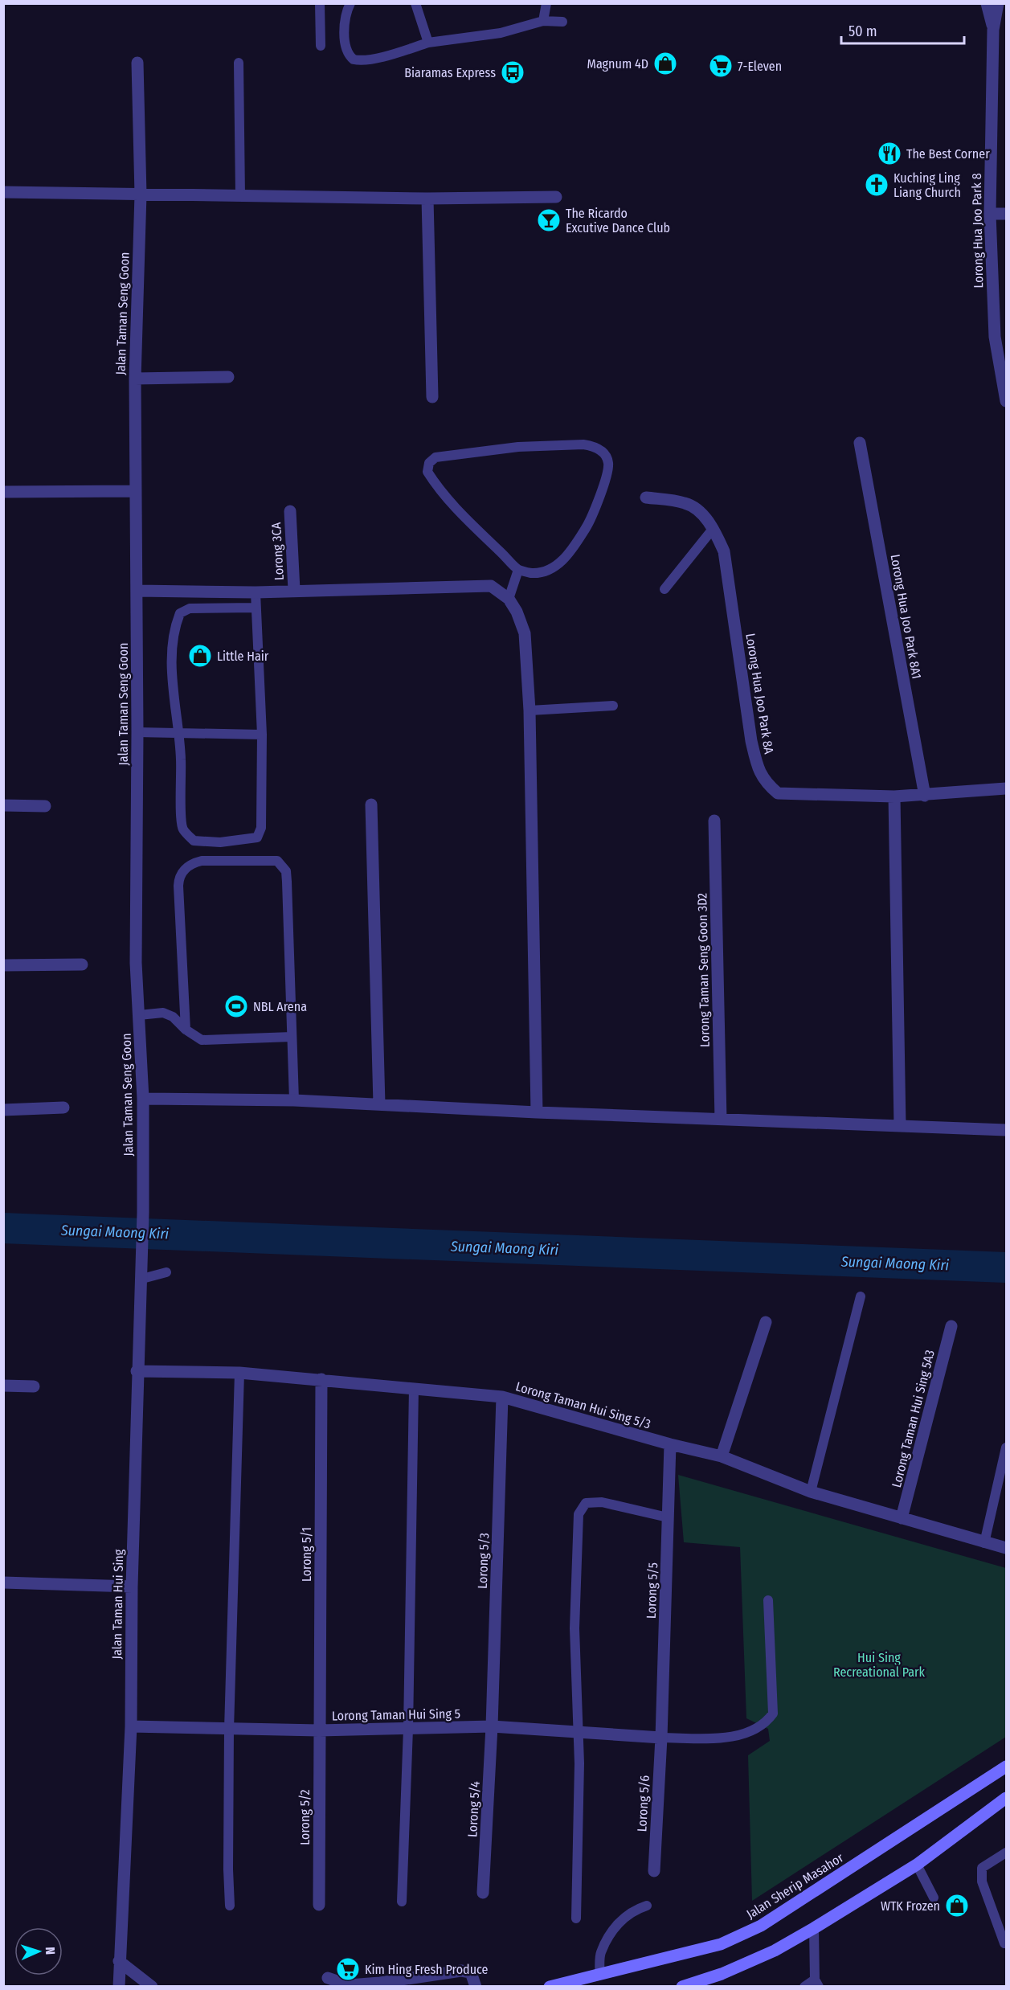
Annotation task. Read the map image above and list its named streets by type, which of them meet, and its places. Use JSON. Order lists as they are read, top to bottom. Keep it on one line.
{"streets":{"main road":["Jalan Sherip Masahor"],"street":["Lorong Hua Joo Park 8","Jalan Taman Seng Goon","Lorong 3CA","Lorong Hua Joo Park 8A1","Lorong Hua Joo Park 8A","Lorong Taman Seng Goon 3D2","Lorong Taman Hui Sing 5/3","Lorong Taman Hui Sing 5A3","Lorong 5/1","Lorong 5/3","Lorong 5/5","Jalan Taman Hui Sing","Lorong Taman Hui Sing 5","Lorong 5/6","Lorong 5/4","Lorong 5/2"]},"crossings":[["Jalan Taman Seng Goon","Jalan Taman Hui Sing"],["Lorong Hua Joo Park 8A1","Lorong Hua Joo Park 8A"],["Lorong Taman Hui Sing 5/3","Lorong Taman Hui Sing 5A3"],["Lorong Taman Hui Sing 5/3","Lorong 5/1"],["Lorong Taman Hui Sing 5/3","Lorong 5/3"],["Lorong Taman Hui Sing 5/3","Lorong 5/5"],["Lorong Taman Hui Sing 5/3","Jalan Taman Hui Sing"],["Lorong 5/1","Lorong Taman Hui Sing 5"],["Lorong 5/1","Lorong 5/2"],["Lorong 5/3","Lorong Taman Hui Sing 5"],["Lorong 5/3","Lorong 5/4"],["Lorong 5/5","Lorong Taman Hui Sing 5"],["Lorong 5/5","Lorong 5/6"],["Jalan Taman Hui Sing","Lorong Taman Hui Sing 5"],["Lorong Taman Hui Sing 5","Lorong 5/6"],["Lorong Taman Hui Sing 5","Lorong 5/4"],["Lorong Taman Hui Sing 5","Lorong 5/2"]],"water":["Sungai Maong Kiri"],"parks":["Hui Sing Recreational Park"],"places":{"shop":["Magnum 4D","Little Hair","WTK Frozen"],"supermarket":["7-Eleven","Kim Hing Fresh Produce"],"bus stop":["Biaramas Express"],"restaurant":["The Best Corner"],"church":["Kuching Ling Liang Church"],"bar":["The Ricardo Excutive Dance Club"],"sports":["NBL Arena"]},"scale_bar":"50 m","north":"right"}
